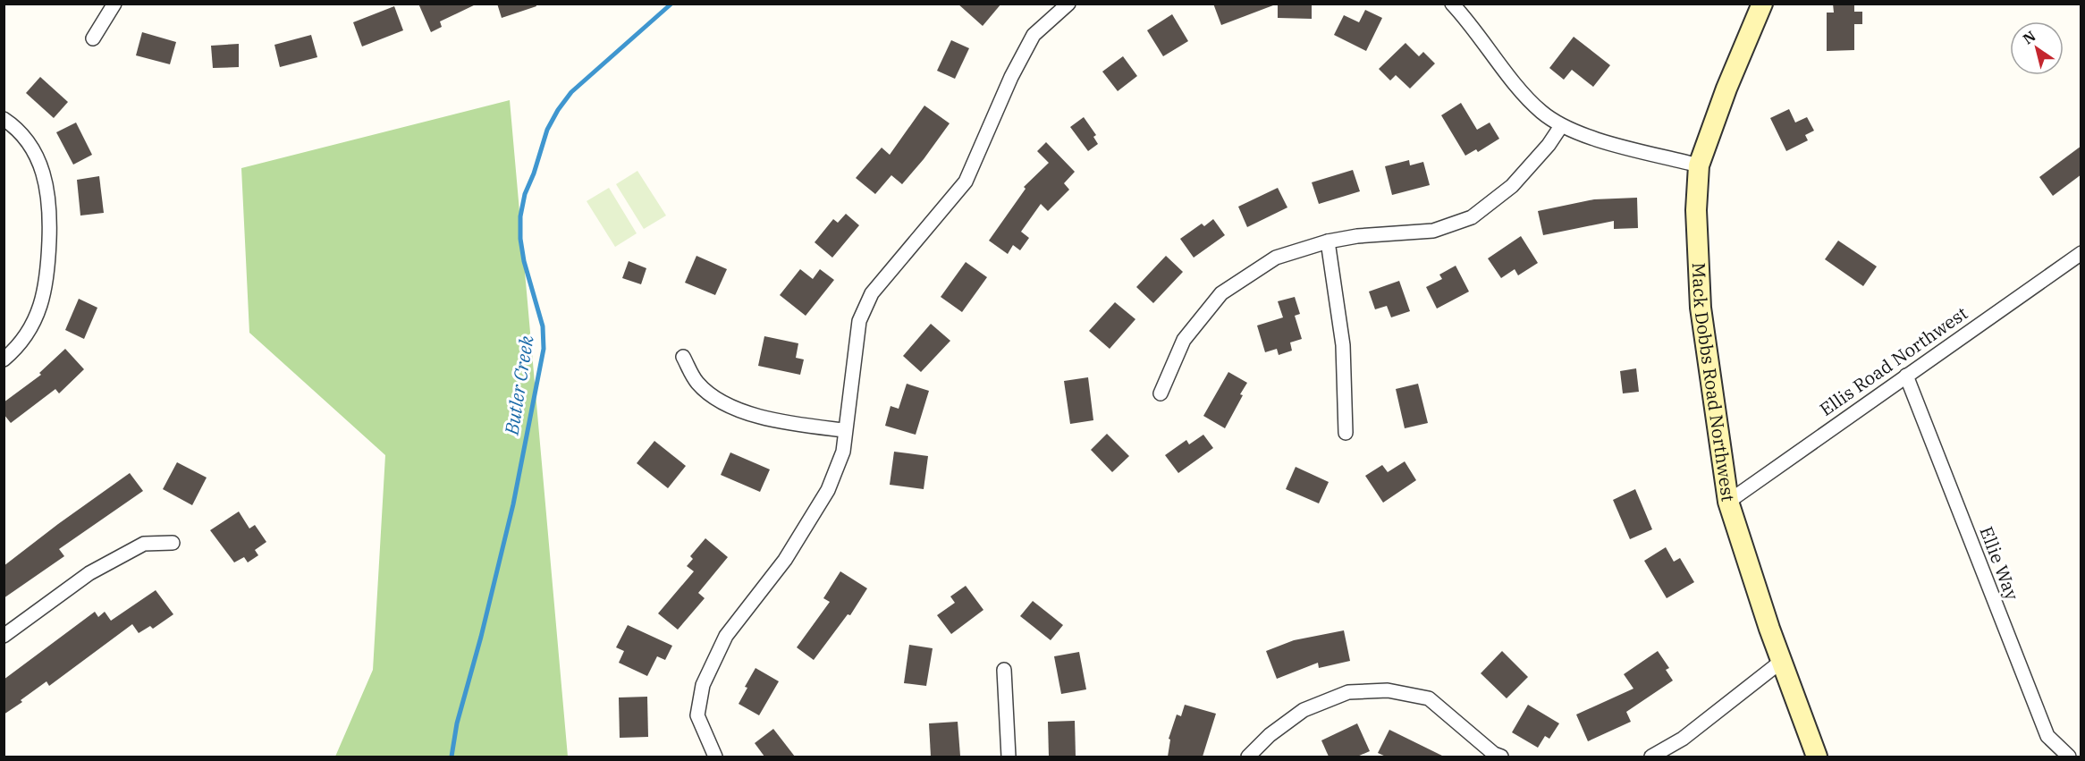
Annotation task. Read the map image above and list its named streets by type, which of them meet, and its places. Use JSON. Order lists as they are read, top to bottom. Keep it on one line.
{"streets":{"street":["Ellis Road Northwest","Mack Dobbs Road Northwest","Ellie Way"]},"crossings":[["Ellis Road Northwest","Mack Dobbs Road Northwest"],["Ellis Road Northwest","Ellie Way"]],"water":["Butler Creek"],"north":"top left"}
